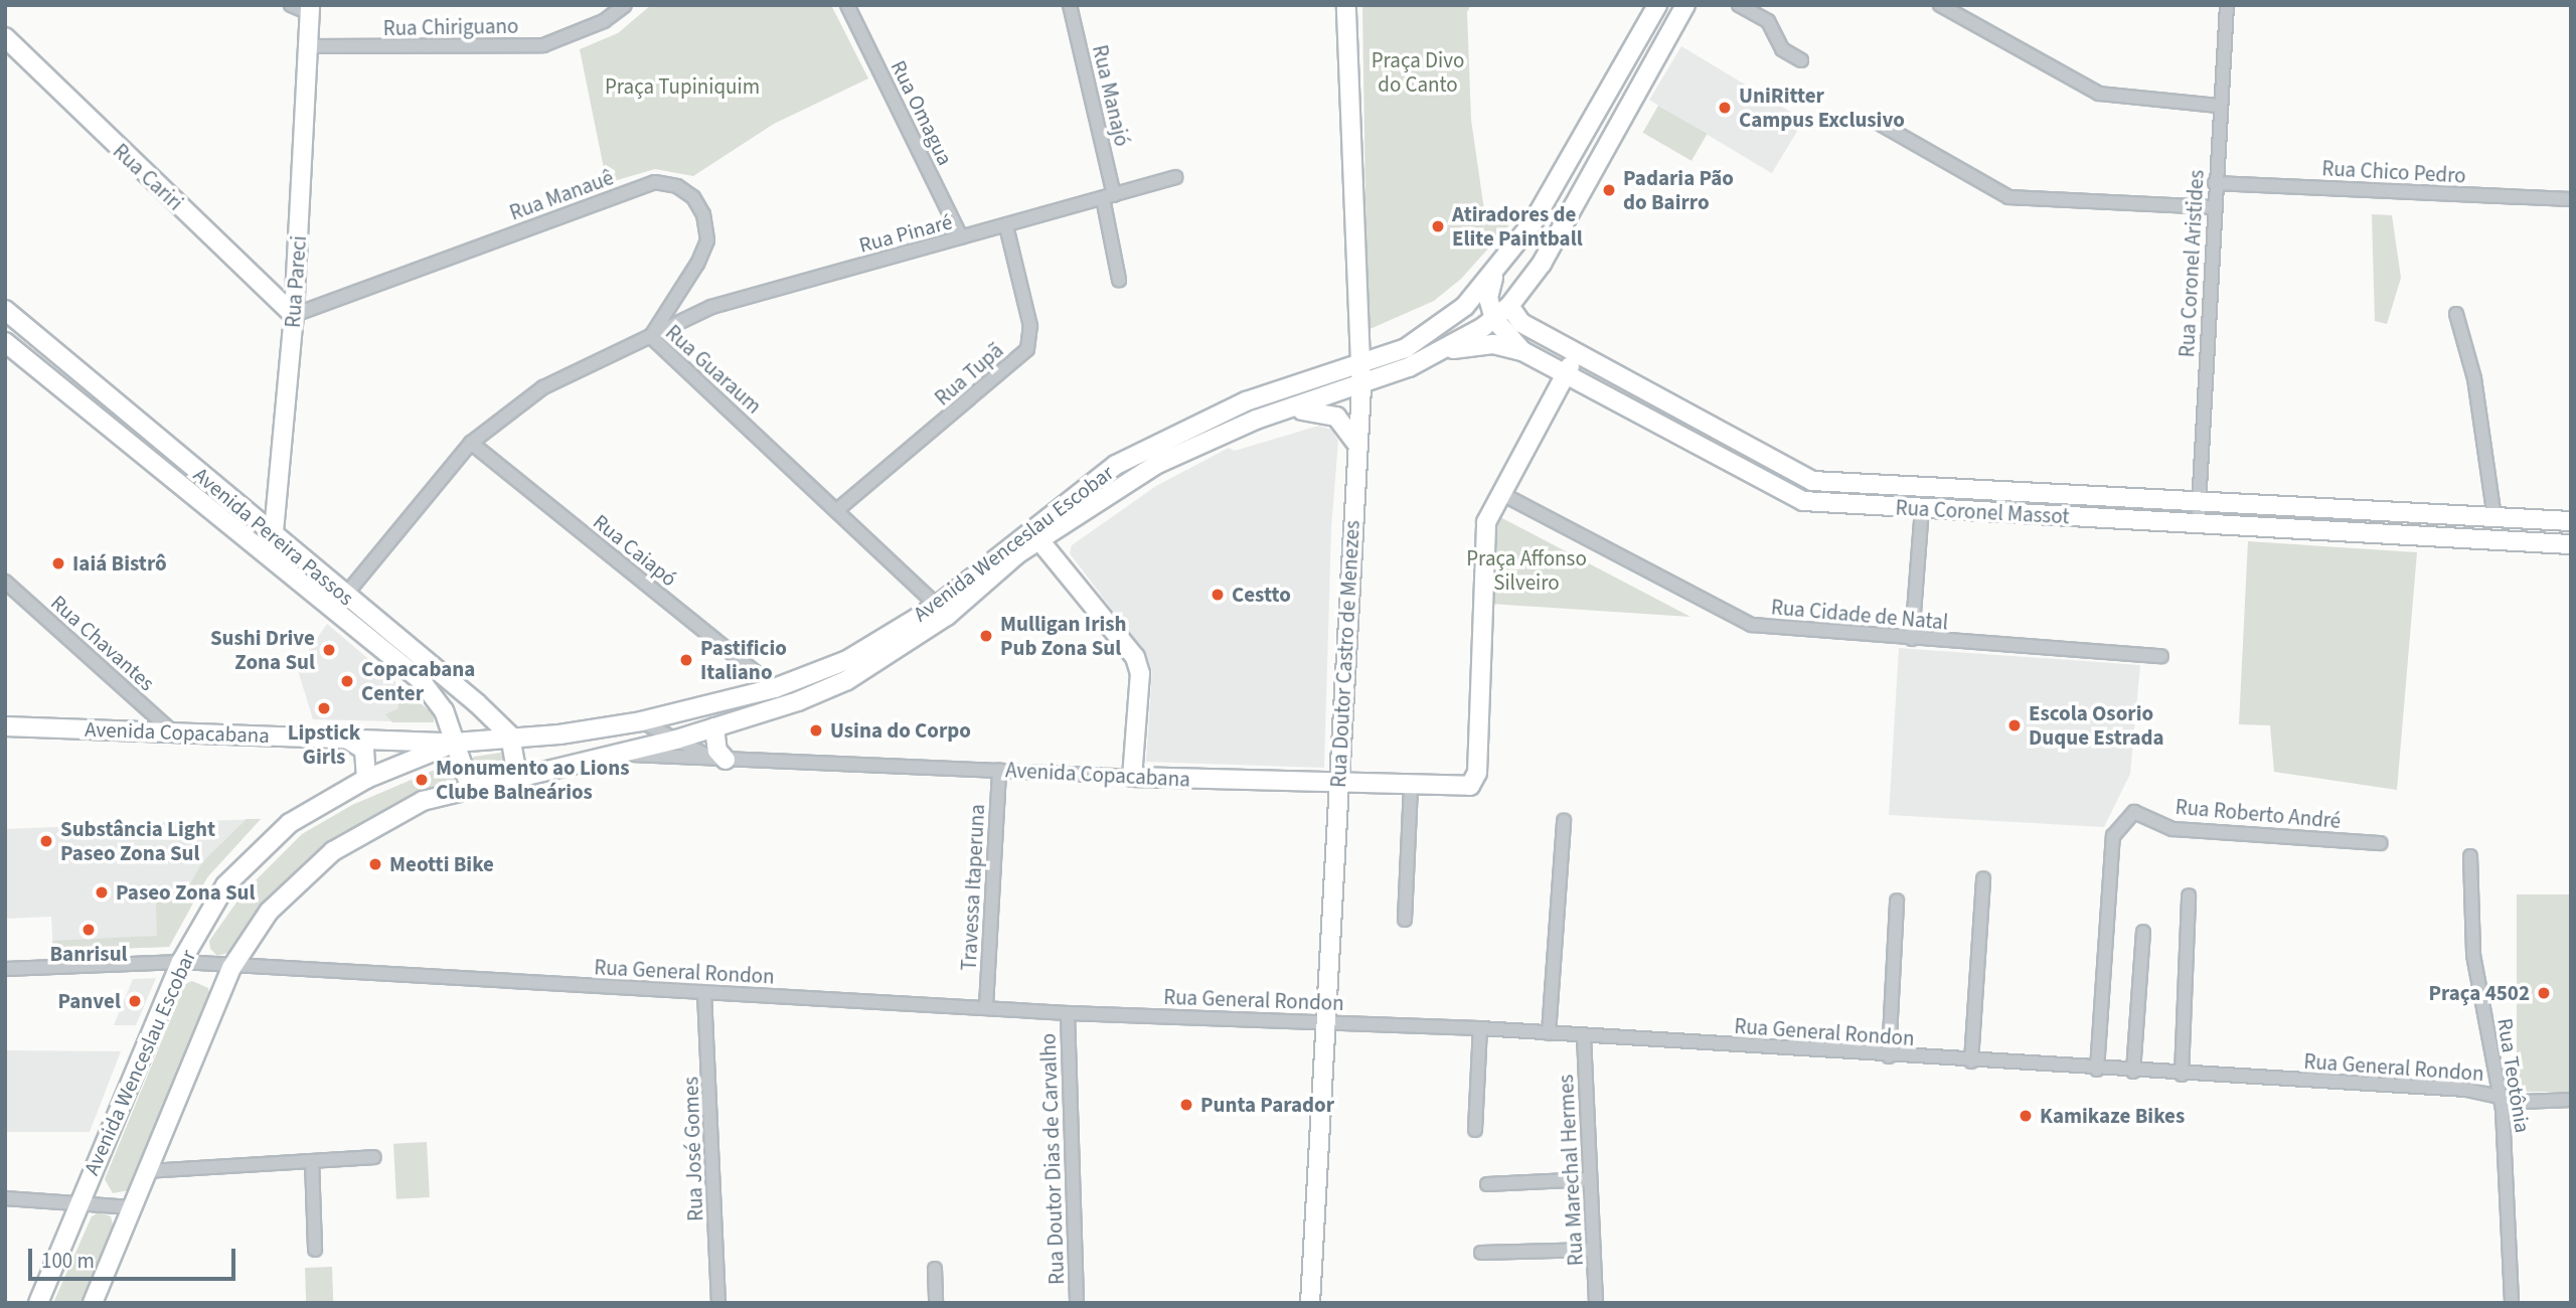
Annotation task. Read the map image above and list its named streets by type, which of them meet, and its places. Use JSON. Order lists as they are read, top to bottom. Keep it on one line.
{"streets":{"street":["Rua Chiriguano","Rua Manajó","Rua Omagua","Rua Chico Pedro","Rua Cariri","Rua Manauê","Rua Pinaré","Rua Coronel Aristides","Rua Pareci","Rua Guaraum","Rua Tupã","Rua Coronel Massot","Avenida Pereira Passos","Avenida Wenceslau Escobar","Rua Caiapó","Rua Cidade de Natal","Rua Chavantes","Rua Doutor Castro de Menezes","Avenida Copacabana","Rua Roberto André","Travessa Itaperuna","Rua General Rondon","Rua Teotônia","Rua José Gomes","Rua Doutor Dias de Carvalho","Rua Marechal Hermes"]},"crossings":[["Rua Chiriguano","Rua Pareci"],["Rua Manajó","Rua Pinaré"],["Rua Omagua","Rua Pinaré"],["Rua Chico Pedro","Rua Coronel Aristides"],["Rua Cariri","Rua Manauê"],["Rua Cariri","Rua Pareci"],["Rua Manauê","Rua Pinaré"],["Rua Manauê","Rua Pareci"],["Rua Manauê","Rua Guaraum"],["Rua Pinaré","Rua Guaraum"],["Rua Pinaré","Rua Tupã"],["Rua Coronel Aristides","Rua Coronel Massot"],["Rua Pareci","Avenida Pereira Passos"],["Rua Guaraum","Rua Tupã"],["Rua Guaraum","Avenida Pereira Passos"],["Rua Guaraum","Avenida Wenceslau Escobar"],["Rua Guaraum","Rua Caiapó"],["Rua Coronel Massot","Avenida Wenceslau Escobar"],["Avenida Pereira Passos","Avenida Wenceslau Escobar"],["Avenida Pereira Passos","Avenida Copacabana"],["Avenida Wenceslau Escobar","Rua Caiapó"],["Avenida Wenceslau Escobar","Rua Doutor Castro de Menezes"],["Avenida Wenceslau Escobar","Avenida Copacabana"],["Avenida Wenceslau Escobar","Rua General Rondon"],["Rua Cidade de Natal","Avenida Copacabana"],["Rua Chavantes","Avenida Copacabana"],["Rua Doutor Castro de Menezes","Avenida Copacabana"],["Rua Doutor Castro de Menezes","Rua General Rondon"],["Avenida Copacabana","Travessa Itaperuna"],["Rua Roberto André","Rua General Rondon"],["Travessa Itaperuna","Rua General Rondon"],["Rua General Rondon","Rua Teotônia"],["Rua General Rondon","Rua José Gomes"],["Rua General Rondon","Rua Doutor Dias de Carvalho"],["Rua General Rondon","Rua Marechal Hermes"]],"parks":["Praça Divo do Canto","Praça Tupiniquim","Praça Affonso Silveiro"],"places":["UniRitter Campus Exclusivo","Padaria Pão do Bairro","Atiradores de Elite Paintball","Iaiá Bistrô","Cestto","Mulligan Irish Pub Zona Sul","Sushi Drive Zona Sul","Pastificio Italiano","Copacabana Center","Lipstick Girls","Escola Osorio Duque Estrada","Usina do Corpo","Monumento ao Lions Clube Balneários","Substância Light Paseo Zona Sul","Meotti Bike","Paseo Zona Sul","Banrisul","Praça 4502","Panvel","Punta Parador","Kamikaze Bikes"],"scale_bar":"100 m"}
